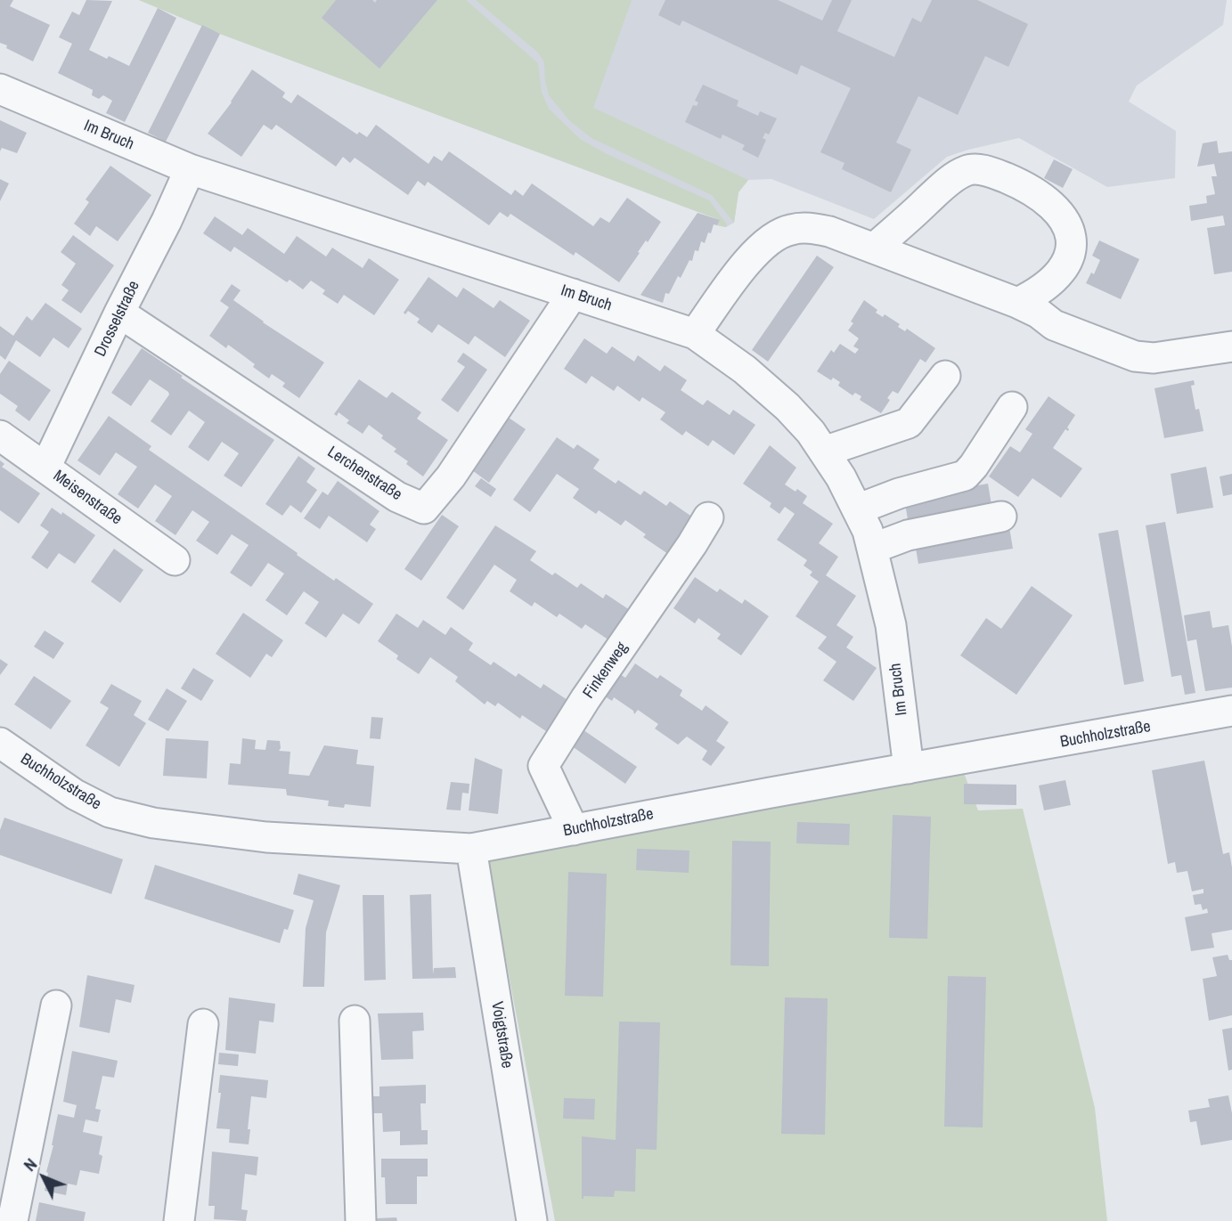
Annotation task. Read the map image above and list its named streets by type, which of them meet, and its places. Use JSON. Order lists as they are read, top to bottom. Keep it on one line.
{"streets":{"street":["Im Bruch","Drosselstraße","Lerchenstraße","Meisenstraße","Finkenweg","Buchholzstraße","Voigtstraße"]},"crossings":[["Im Bruch","Drosselstraße"],["Im Bruch","Lerchenstraße"],["Im Bruch","Buchholzstraße"],["Drosselstraße","Lerchenstraße"],["Drosselstraße","Meisenstraße"],["Finkenweg","Buchholzstraße"],["Buchholzstraße","Voigtstraße"]],"north":"top left"}
